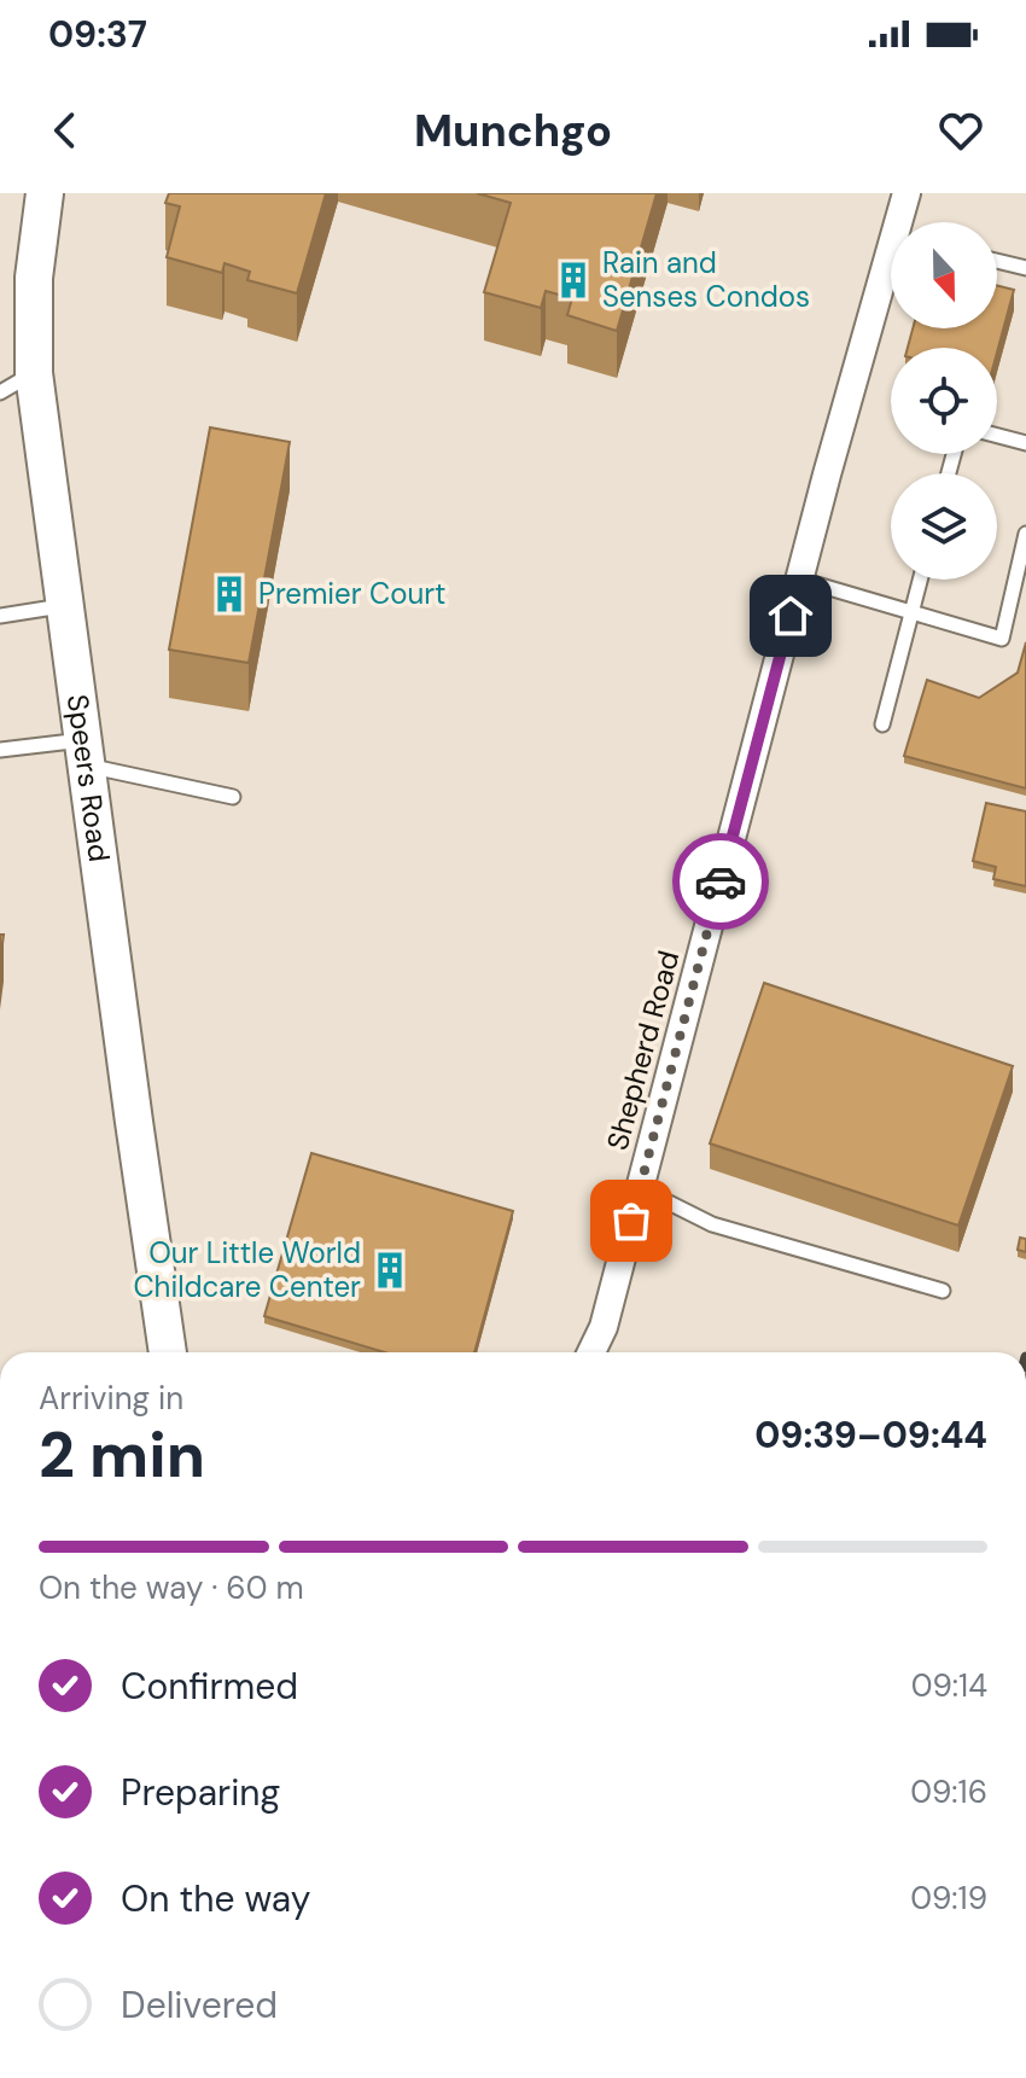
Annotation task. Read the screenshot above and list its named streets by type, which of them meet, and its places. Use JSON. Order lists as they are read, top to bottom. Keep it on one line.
{"streets":{"main road":["Speers Road"],"street":["Shepherd Road"]},"places":{"building":["Rain and Senses Condos","Premier Court","Our Little World Childcare Center"]},"north":"bottom","page":{"status":"09:37","header":"Munchgo","heading":["2 min","Arriving in","09:39–09:44"],"bar":"On the way · 60 m","list":[["Confirmed","09:14"],["Preparing","09:16"],["On the way","09:19"],"Delivered"]}}
